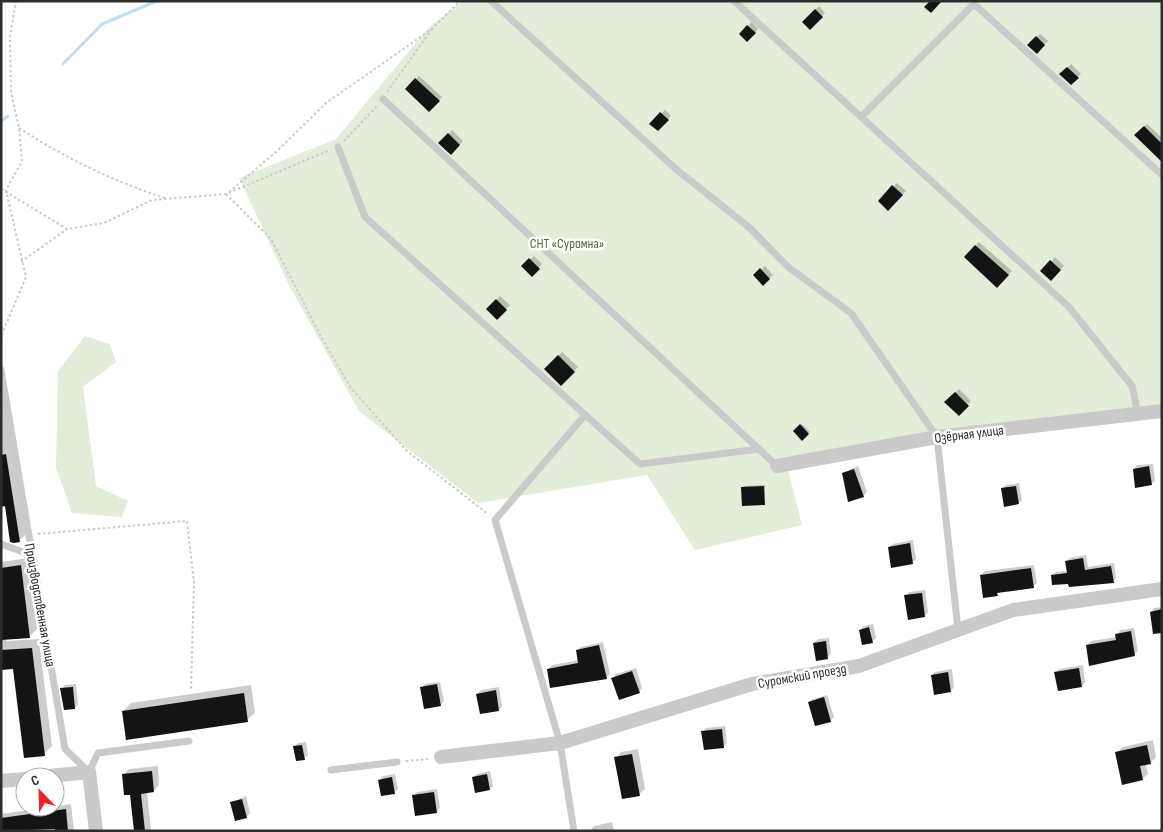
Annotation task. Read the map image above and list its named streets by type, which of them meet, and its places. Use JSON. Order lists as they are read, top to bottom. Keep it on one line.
{"streets":{"street":["Озёрная улица","Суромский проезд"],"lane":["Производственная улица"]},"parks":["СНТ «Суромна»"],"north":"top left"}
